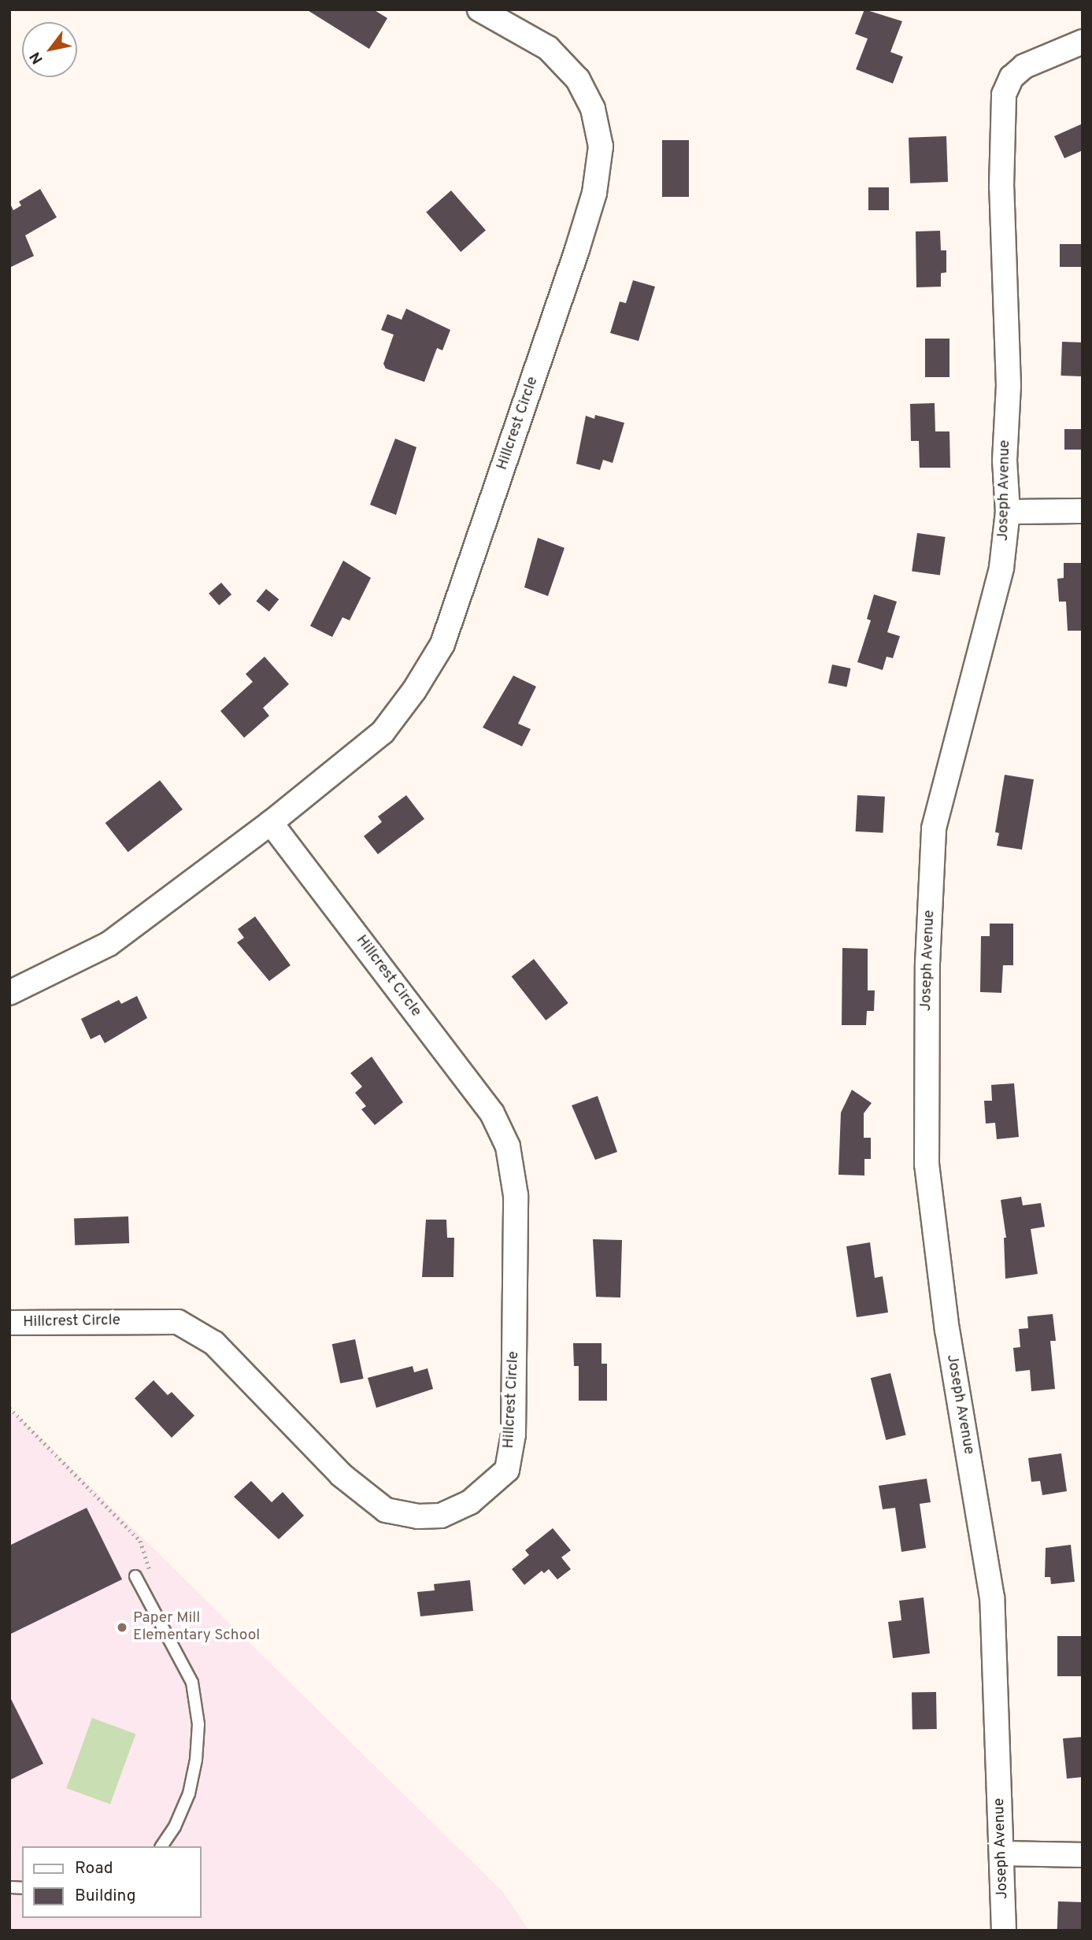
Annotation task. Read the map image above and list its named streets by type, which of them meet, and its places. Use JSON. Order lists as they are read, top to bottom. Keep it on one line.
{"streets":{"street":["Hillcrest Circle","Joseph Avenue"]},"places":["Paper Mill Elementary School"],"legend":["Road","Building"],"north":"bottom left"}
